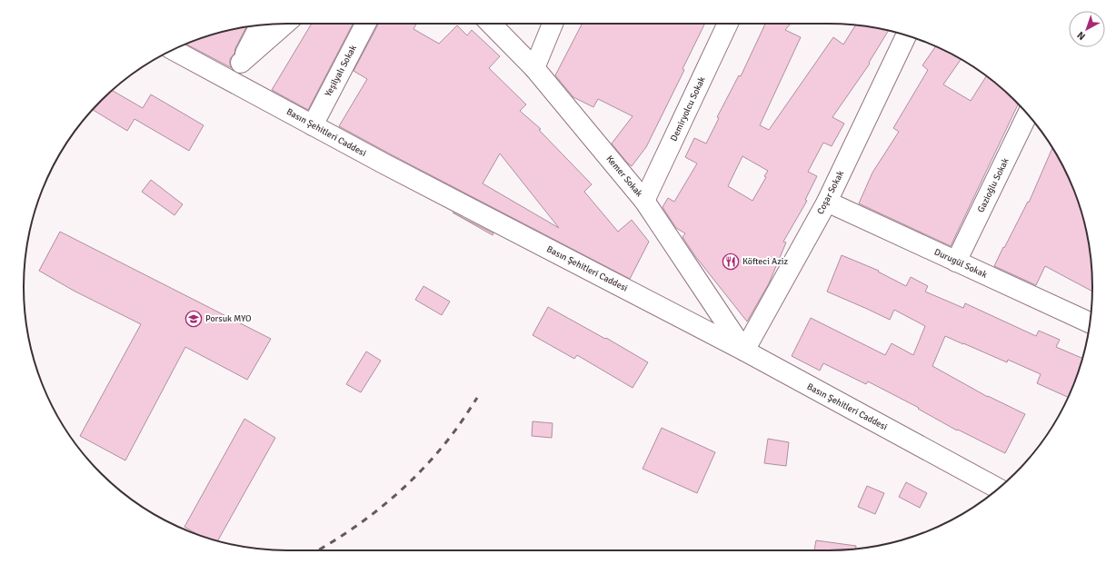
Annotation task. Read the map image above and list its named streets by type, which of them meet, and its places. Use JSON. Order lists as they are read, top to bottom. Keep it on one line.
{"streets":{"street":["Yeşilyalı Sokak","Demiryolcu Sokak","Basın Şehitleri Caddesi","Kemer Sokak","Gazioğlu Sokak","Coşar Sokak","Durugül Sokak"]},"crossings":[["Yeşilyalı Sokak","Basın Şehitleri Caddesi"],["Demiryolcu Sokak","Kemer Sokak"],["Basın Şehitleri Caddesi","Kemer Sokak"],["Basın Şehitleri Caddesi","Coşar Sokak"],["Kemer Sokak","Coşar Sokak"],["Gazioğlu Sokak","Durugül Sokak"],["Coşar Sokak","Durugül Sokak"]],"places":{"restaurant":["Köfteci Aziz"],"school or university":["Porsuk MYO"]},"north":"bottom left"}
